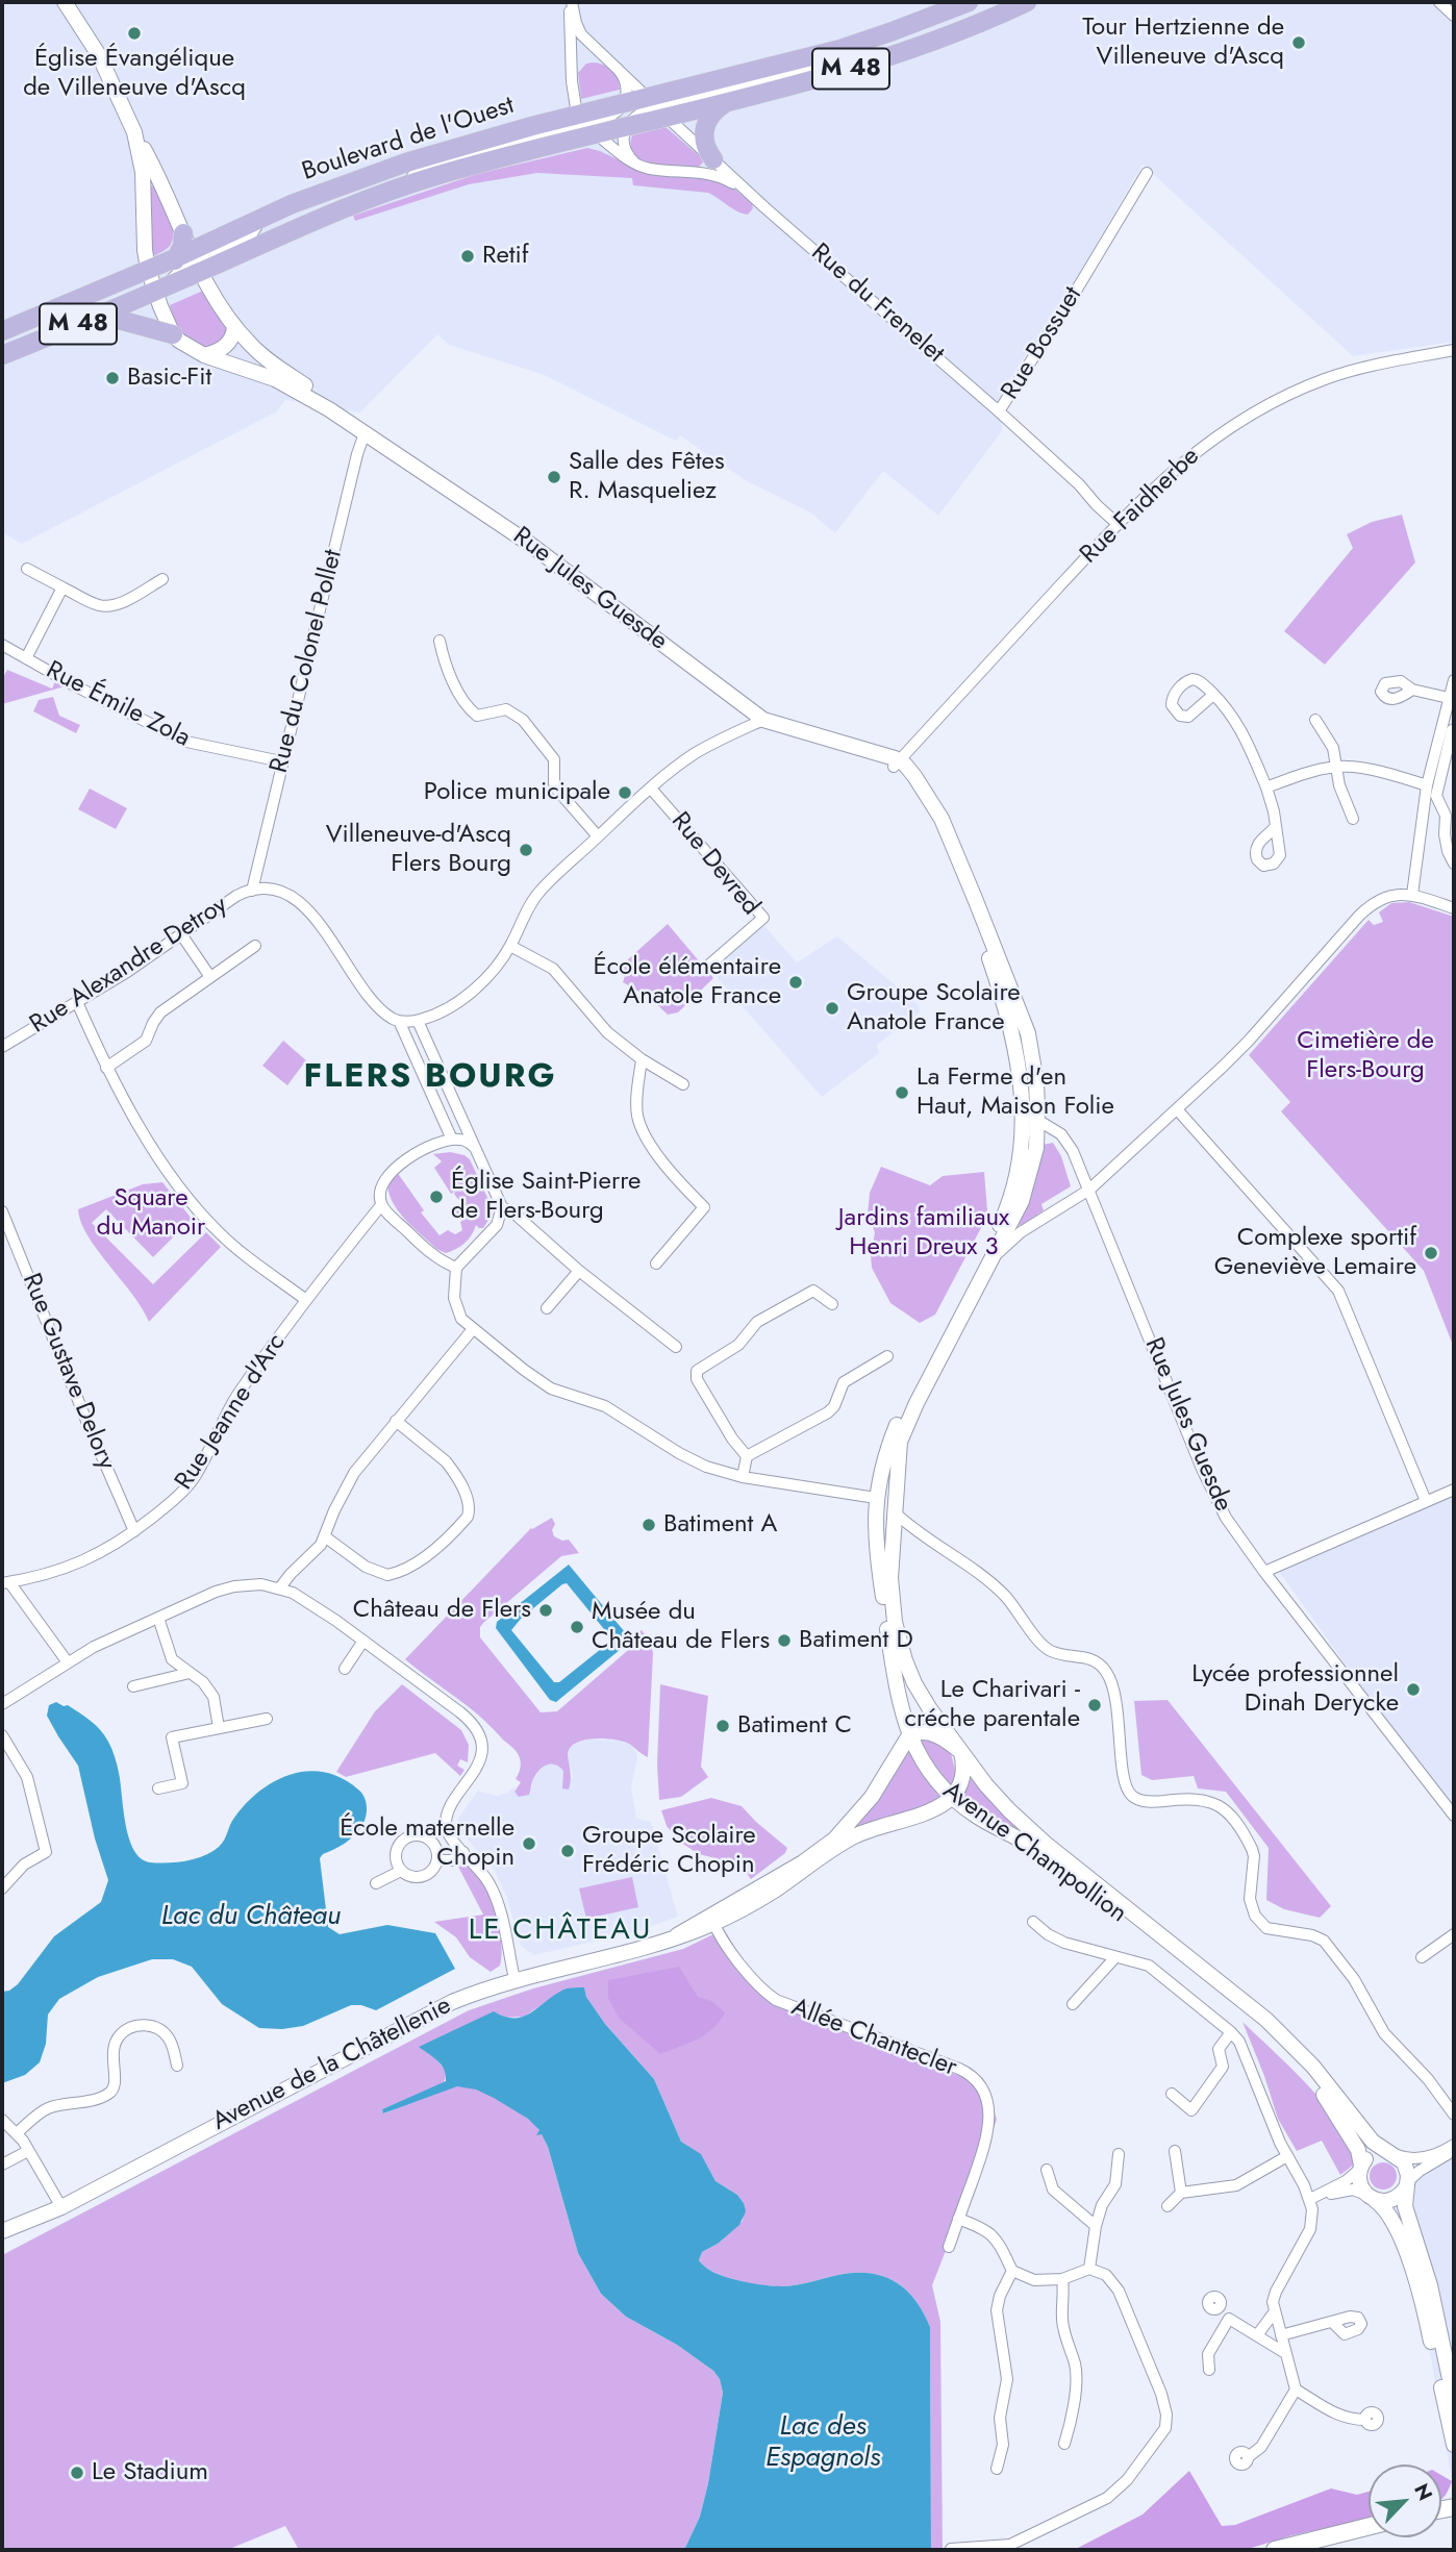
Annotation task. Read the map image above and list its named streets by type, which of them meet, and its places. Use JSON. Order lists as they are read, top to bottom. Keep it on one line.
{"streets":{"main road":["M 48","Boulevard de l'Ouest"],"street":["Rue du Frenelet","Rue Bossuet","Rue Faidherbe","Rue Jules Guesde","Rue du Colonel Pollet","Rue Émile Zola","Rue Devred","Rue Alexandre Detroy","Rue Gustave Delory","Rue Jeanne d'Arc","Avenue Champollion","Allée Chantecler","Avenue de la Châtellenie"]},"crossings":[["M 48","Boulevard de l'Ouest"],["M 48","Rue Jules Guesde"],["Boulevard de l'Ouest","Rue du Frenelet"],["Boulevard de l'Ouest","Rue Jules Guesde"],["Rue du Frenelet","Rue Bossuet"],["Rue Bossuet","Rue Faidherbe"],["Rue Faidherbe","Rue Jules Guesde"],["Rue Jules Guesde","Rue du Colonel Pollet"],["Rue Jules Guesde","Avenue Champollion"],["Rue du Colonel Pollet","Rue Émile Zola"],["Rue du Colonel Pollet","Rue Alexandre Detroy"],["Rue Gustave Delory","Rue Jeanne d'Arc"],["Avenue Champollion","Avenue de la Châtellenie"],["Allée Chantecler","Avenue de la Châtellenie"]],"districts":["FLERS BOURG","LE CHÂTEAU"],"water":["Lac du Château","Lac des Espagnols"],"parks":["Cimetière de Flers-Bourg","Square du Manoir","Jardins familiaux Henri Dreux 3"],"places":["Église Évangélique de Villeneuve d'Ascq","Tour Hertzienne de Villeneuve d'Ascq","Retif","Basic-Fit","Salle des Fêtes R. Masqueliez","Police municipale","Villeneuve-d'Ascq Flers Bourg","École élémentaire Anatole France","Groupe Scolaire Anatole France","La Ferme d'en Haut, Maison Folie","Église Saint-Pierre de Flers-Bourg","Complexe sportif Geneviève Lemaire","Batiment A","Château de Flers","Musée du Château de Flers","Batiment D","Lycée professionnel Dinah Derycke","Le Charivari - créche parentale","Batiment C","École maternelle Chopin","Groupe Scolaire Frédéric Chopin","Le Stadium"],"north":"top right"}
